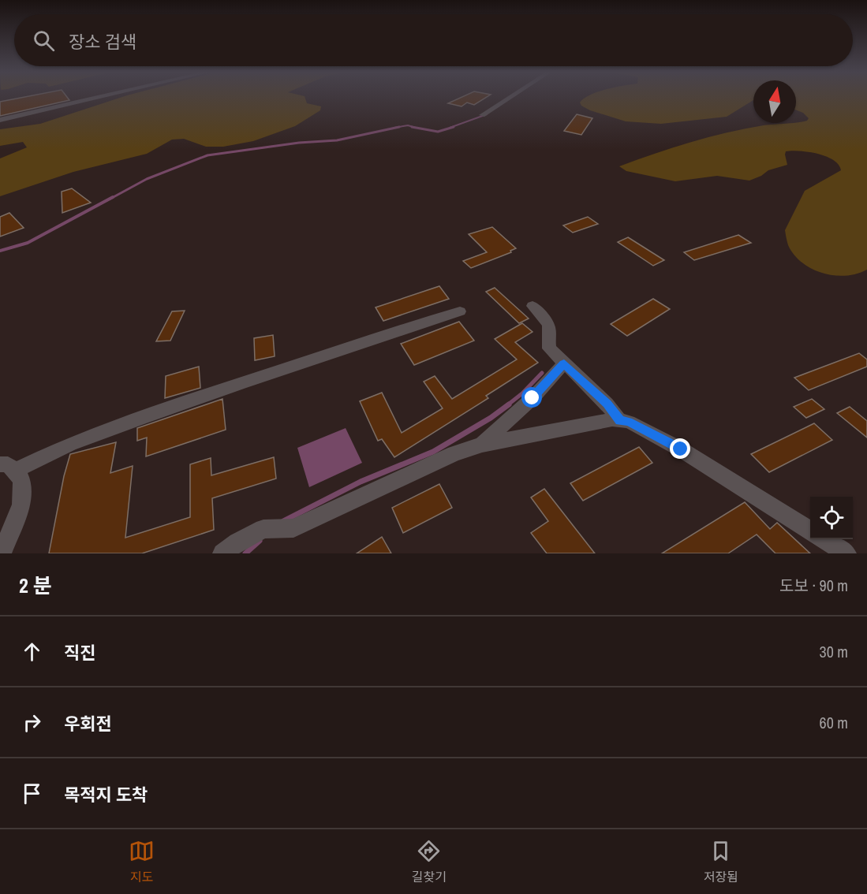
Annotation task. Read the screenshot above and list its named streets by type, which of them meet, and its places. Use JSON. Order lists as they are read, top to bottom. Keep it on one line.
{"north":"top","page":{"search":"장소 검색","heading":["2 분","도보 · 90 m"],"list":[["직진","30 m"],["우회전","60 m"],"목적지 도착"],"nav":["지도","길찾기","저장됨"]}}
